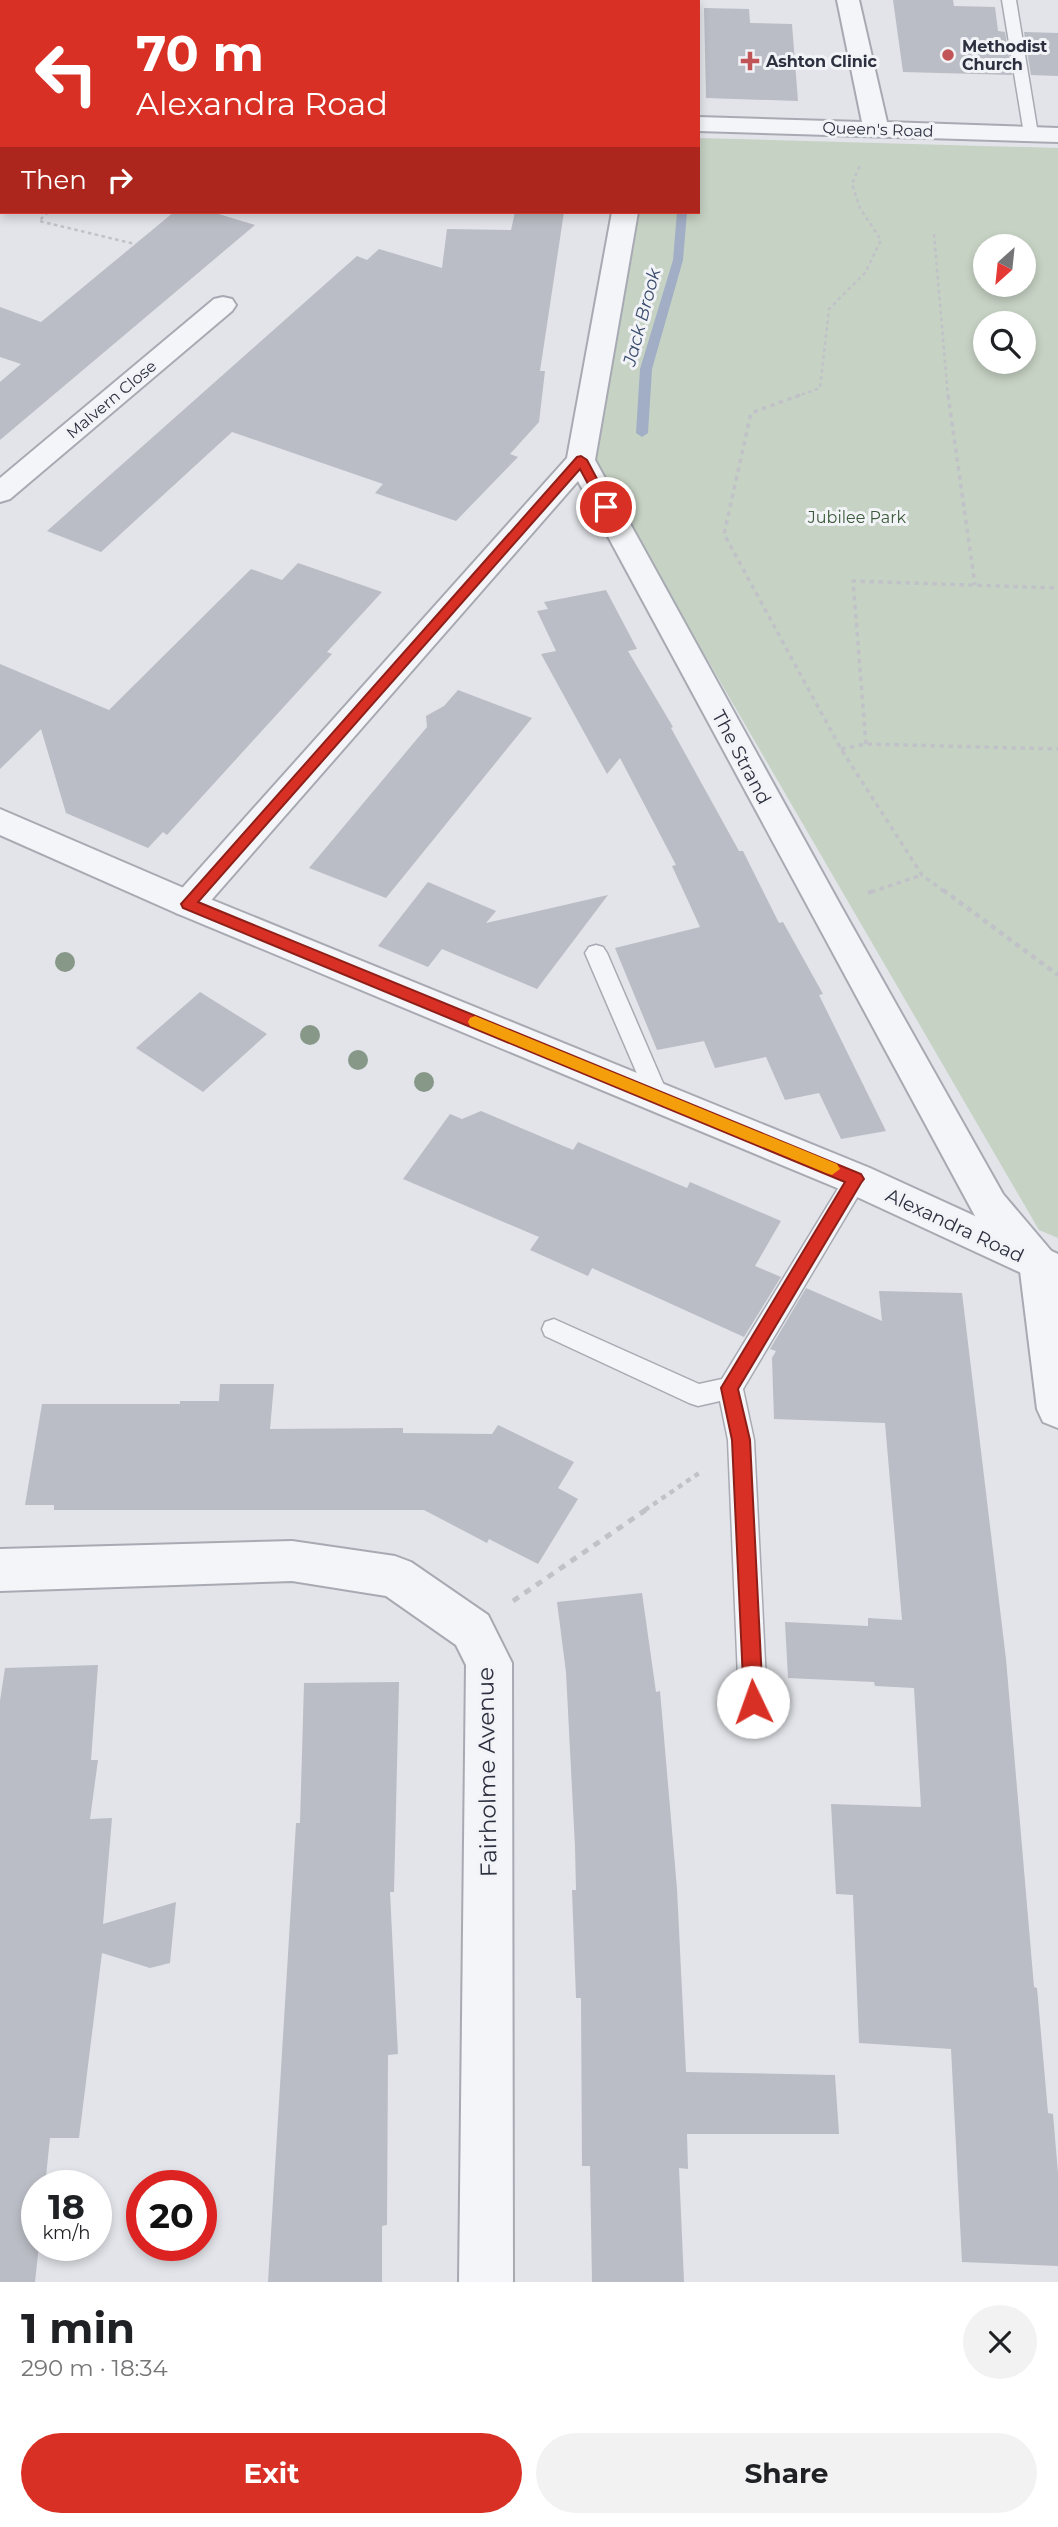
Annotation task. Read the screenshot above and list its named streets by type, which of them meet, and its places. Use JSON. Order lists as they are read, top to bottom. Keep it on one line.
{"streets":{"street":["Queen's Road","Malvern Close","The Strand","Alexandra Road","Fairholme Avenue"]},"crossings":[["The Strand","Alexandra Road"]],"water":["Jack Brook"],"parks":["Jubilee Park"],"places":{"other":["Methodist Church"],"health":["Ashton Clinic"]},"north":"bottom left","page":{"turn":["70 m","Alexandra Road"],"then":"Then","speed":"18 km/h","limit":"20","heading":["1 min","290 m · 18:34"],"buttons":["Exit","Share"]}}
